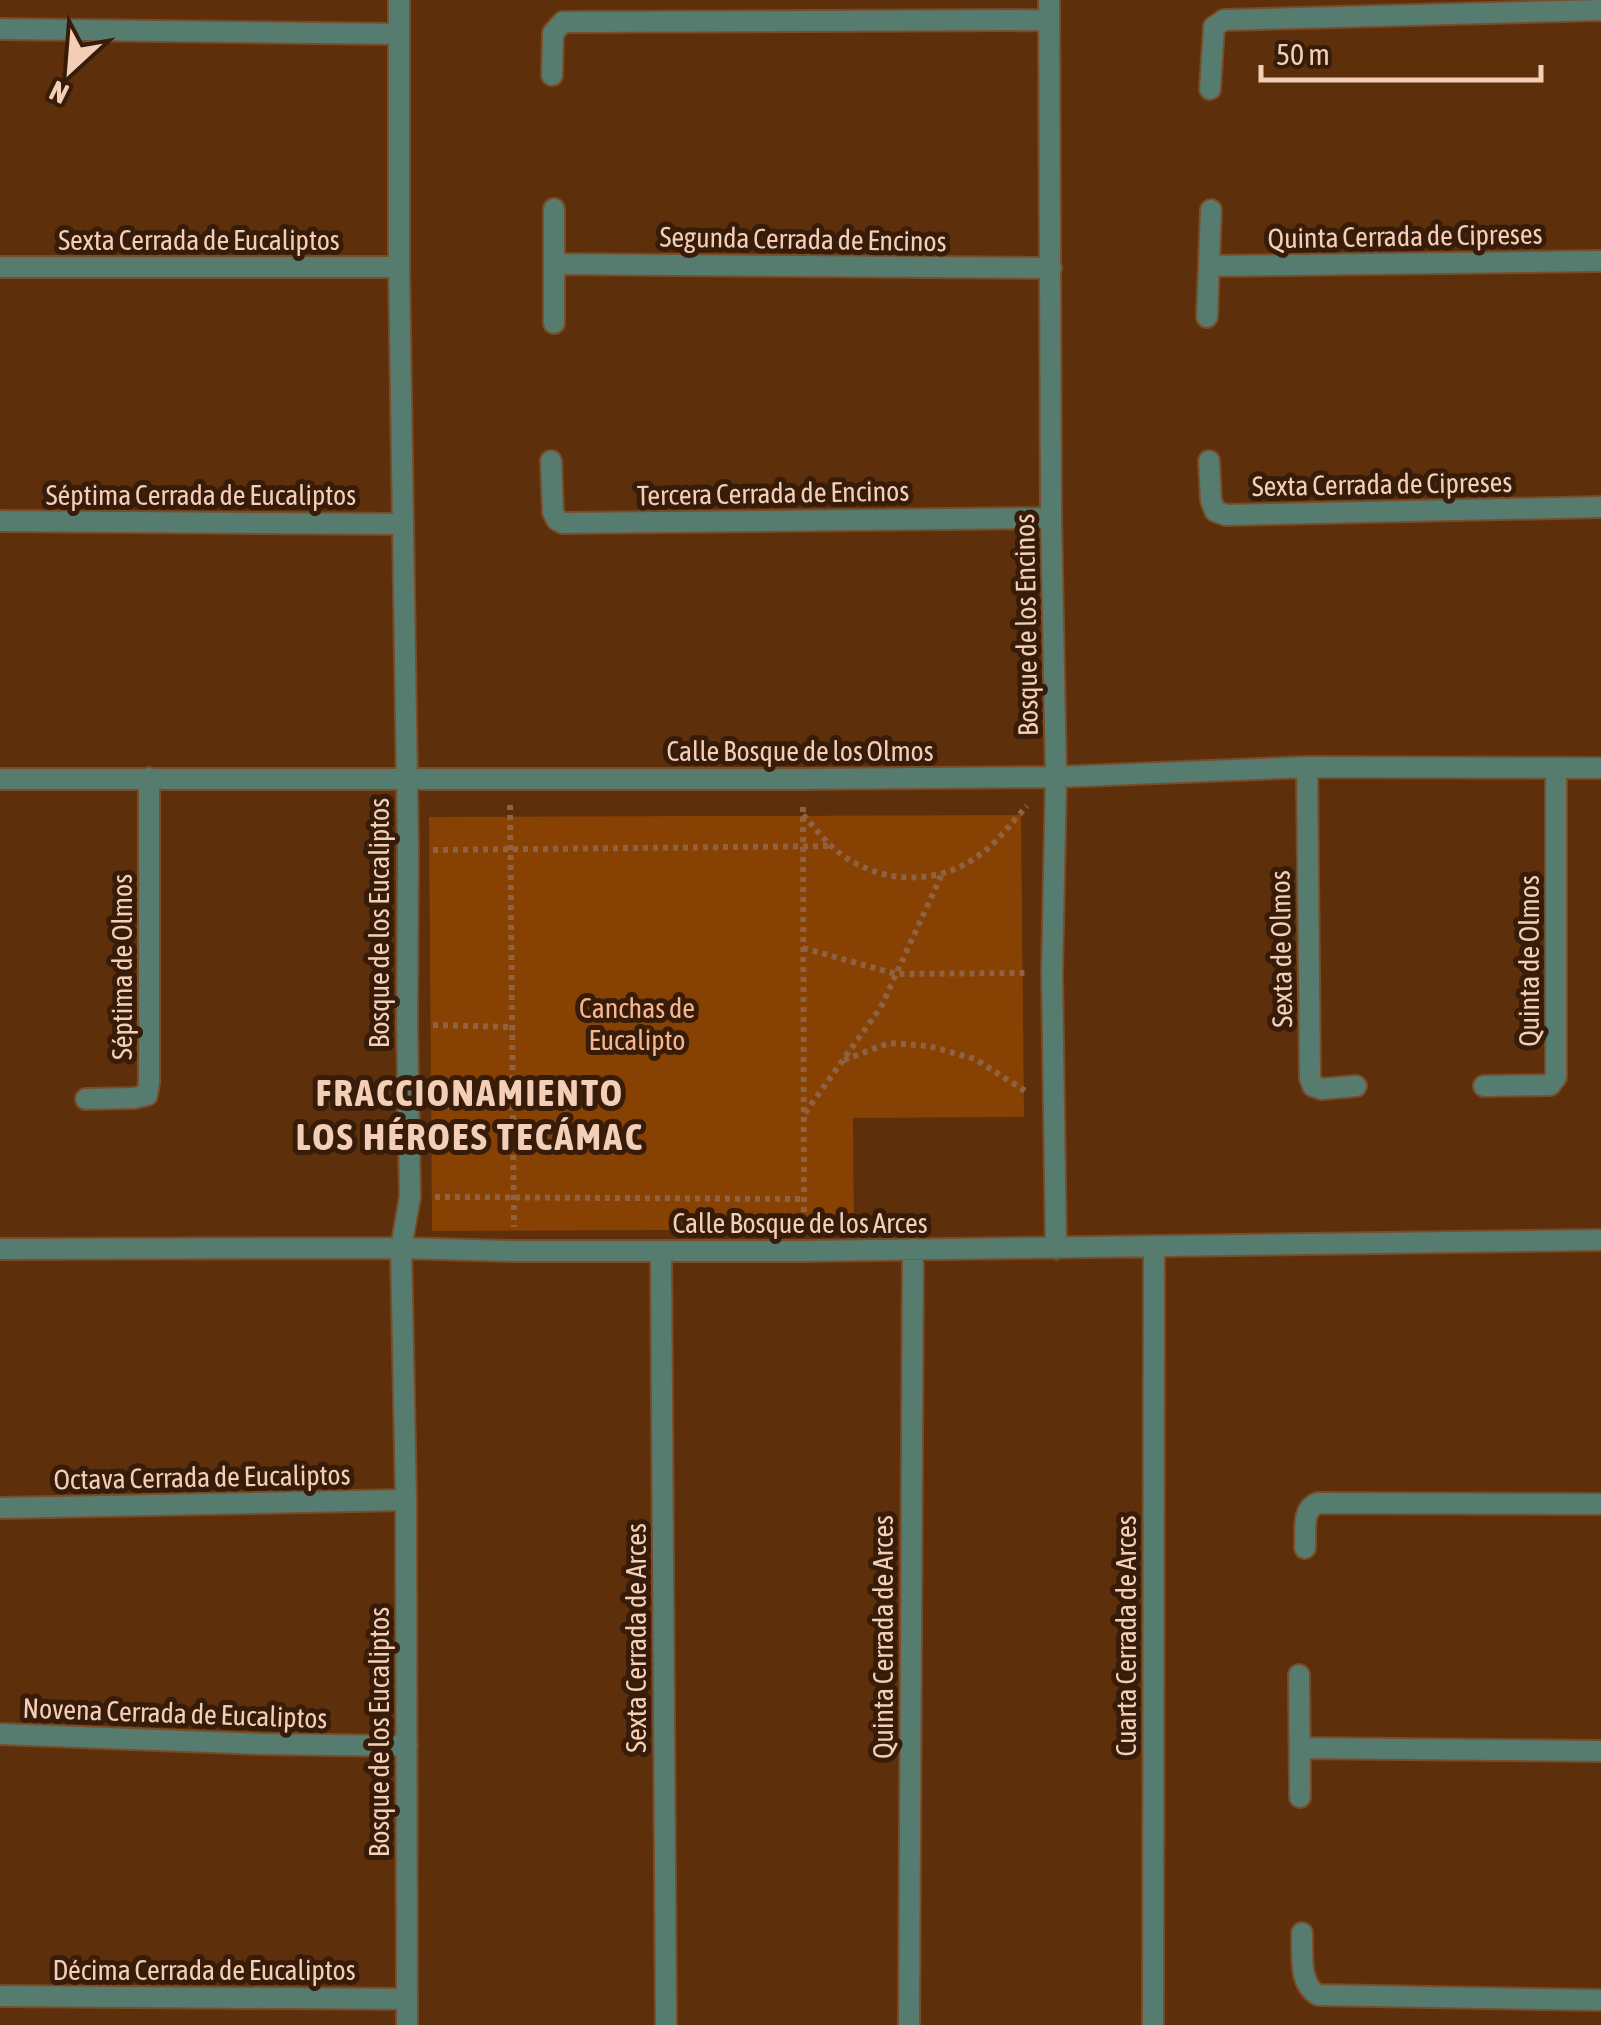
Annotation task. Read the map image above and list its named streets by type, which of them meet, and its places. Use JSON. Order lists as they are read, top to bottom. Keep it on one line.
{"streets":{"street":["Quinta Cerrada de Cipreses","Segunda Cerrada de Encinos","Sexta Cerrada de Eucaliptos","Sexta Cerrada de Cipreses","Tercera Cerrada de Encinos","Séptima Cerrada de Eucaliptos","Bosque de los Encinos","Calle Bosque de los Olmos","Bosque de los Eucaliptos","Sexta de Olmos","Quinta de Olmos","Séptima de Olmos","Calle Bosque de los Arces","Octava Cerrada de Eucaliptos","Cuarta Cerrada de Arces","Quinta Cerrada de Arces","Sexta Cerrada de Arces","Novena Cerrada de Eucaliptos","Décima Cerrada de Eucaliptos"]},"crossings":[["Segunda Cerrada de Encinos","Bosque de los Encinos"],["Sexta Cerrada de Eucaliptos","Bosque de los Eucaliptos"],["Tercera Cerrada de Encinos","Bosque de los Encinos"],["Séptima Cerrada de Eucaliptos","Bosque de los Eucaliptos"],["Bosque de los Encinos","Calle Bosque de los Olmos"],["Bosque de los Encinos","Calle Bosque de los Arces"],["Calle Bosque de los Olmos","Bosque de los Eucaliptos"],["Calle Bosque de los Olmos","Sexta de Olmos"],["Calle Bosque de los Olmos","Quinta de Olmos"],["Calle Bosque de los Olmos","Séptima de Olmos"],["Bosque de los Eucaliptos","Calle Bosque de los Arces"],["Bosque de los Eucaliptos","Octava Cerrada de Eucaliptos"],["Bosque de los Eucaliptos","Novena Cerrada de Eucaliptos"],["Bosque de los Eucaliptos","Décima Cerrada de Eucaliptos"],["Calle Bosque de los Arces","Cuarta Cerrada de Arces"],["Calle Bosque de los Arces","Quinta Cerrada de Arces"],["Calle Bosque de los Arces","Sexta Cerrada de Arces"]],"districts":["FRACCIONAMIENTO LOS HÉROES TECÁMAC"],"parks":["Canchas de Eucalipto"],"scale_bar":"50 m","north":"bottom left"}
